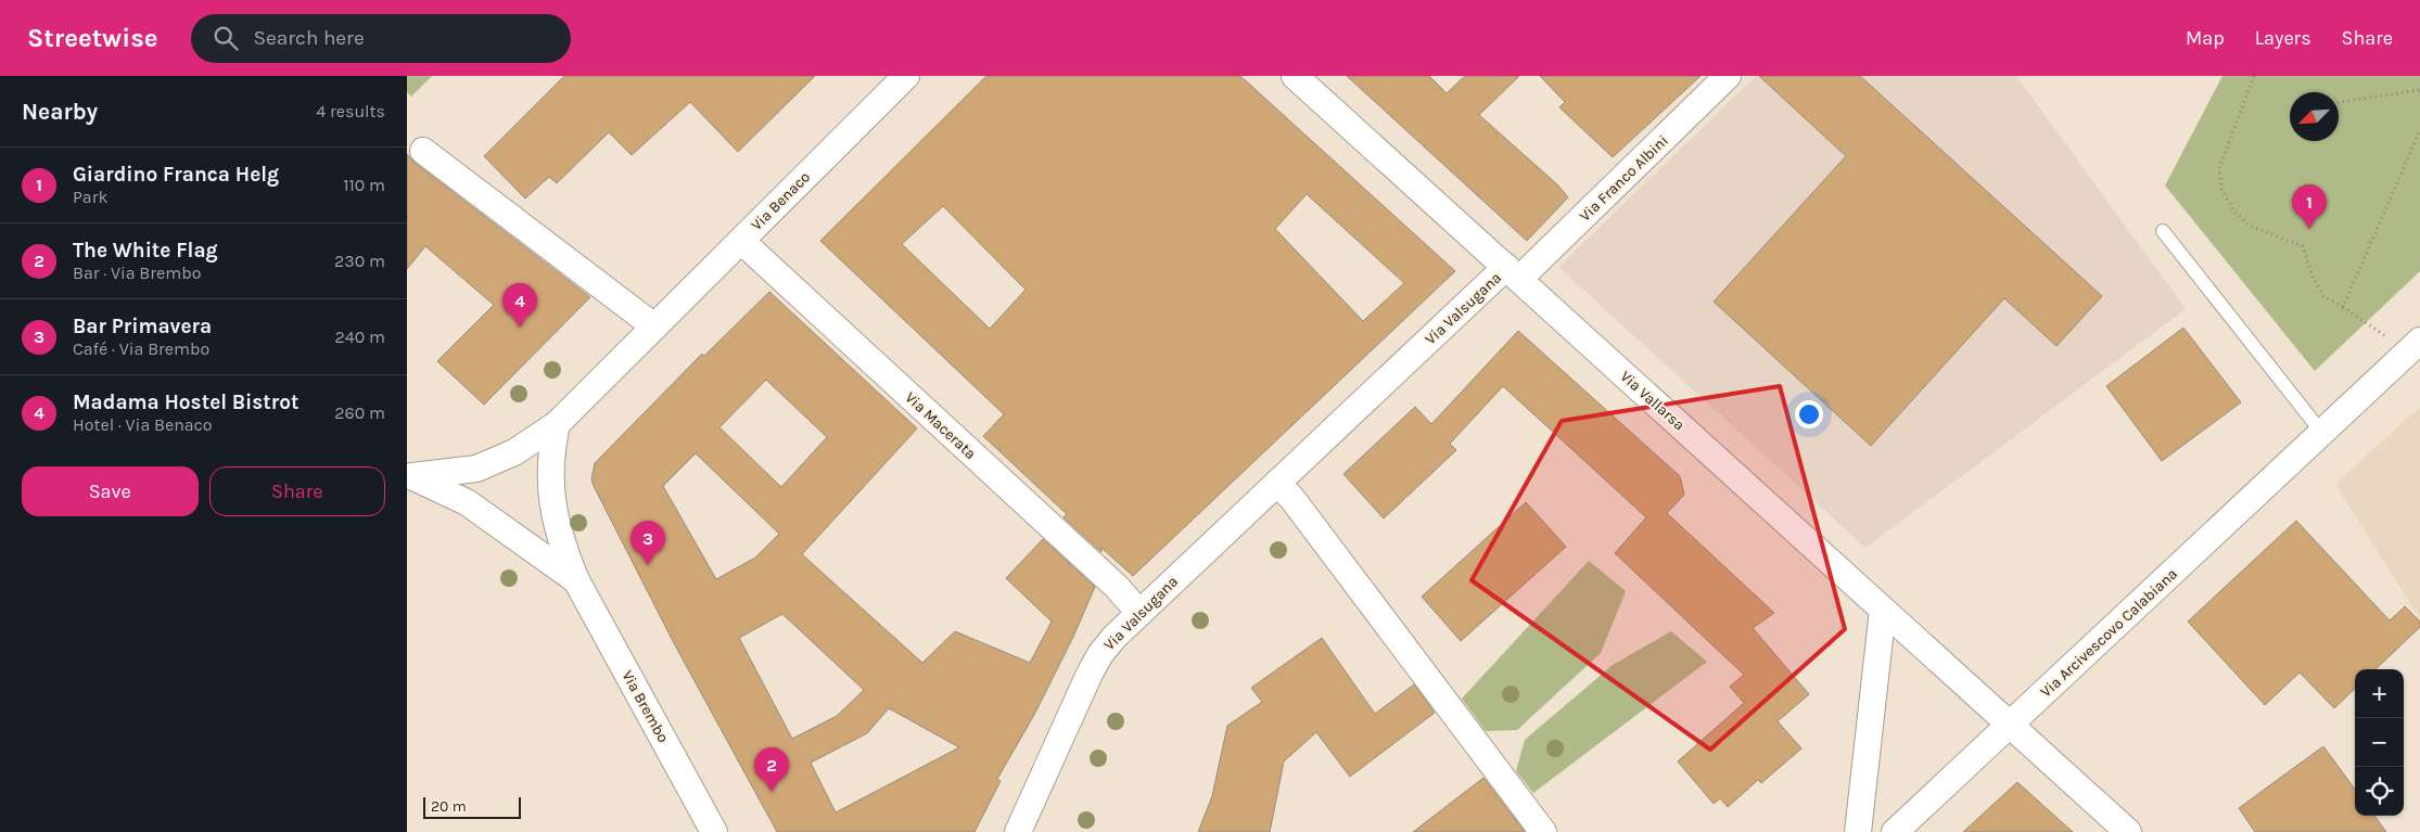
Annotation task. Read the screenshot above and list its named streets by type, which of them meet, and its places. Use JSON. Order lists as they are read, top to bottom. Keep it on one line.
{"streets":{"street":["Via Franco Albini","Via Benaco","Via Valsugana","Via Vallarsa","Via Macerata","Via Arcivescovo Calabiana","Via Brembo"]},"crossings":[["Via Franco Albini","Via Valsugana"],["Via Franco Albini","Via Vallarsa"],["Via Benaco","Via Macerata"],["Via Benaco","Via Brembo"],["Via Valsugana","Via Vallarsa"],["Via Valsugana","Via Macerata"],["Via Vallarsa","Via Arcivescovo Calabiana"]],"scale_bar":"20 m","north":"bottom left","page":{"header":"Streetwise","search":"Search here","nav":["Map","Layers","Share"],"heading":["Nearby","4 results"],"list":[{"mark":"1","name":"Giardino Franca Helg","note":"Park","value":"110 m"},{"mark":"2","name":"The White Flag","note":"Bar · Via Brembo","value":"230 m"},{"mark":"3","name":"Bar Primavera","note":"Café · Via Brembo","value":"240 m"},{"mark":"4","name":"Madama Hostel Bistrot","note":"Hotel · Via Benaco","value":"260 m"}],"pins":["1","4","3","2"],"buttons":["Save","Share"],"map_buttons":["+","−"],"scale":"20 m"}}
